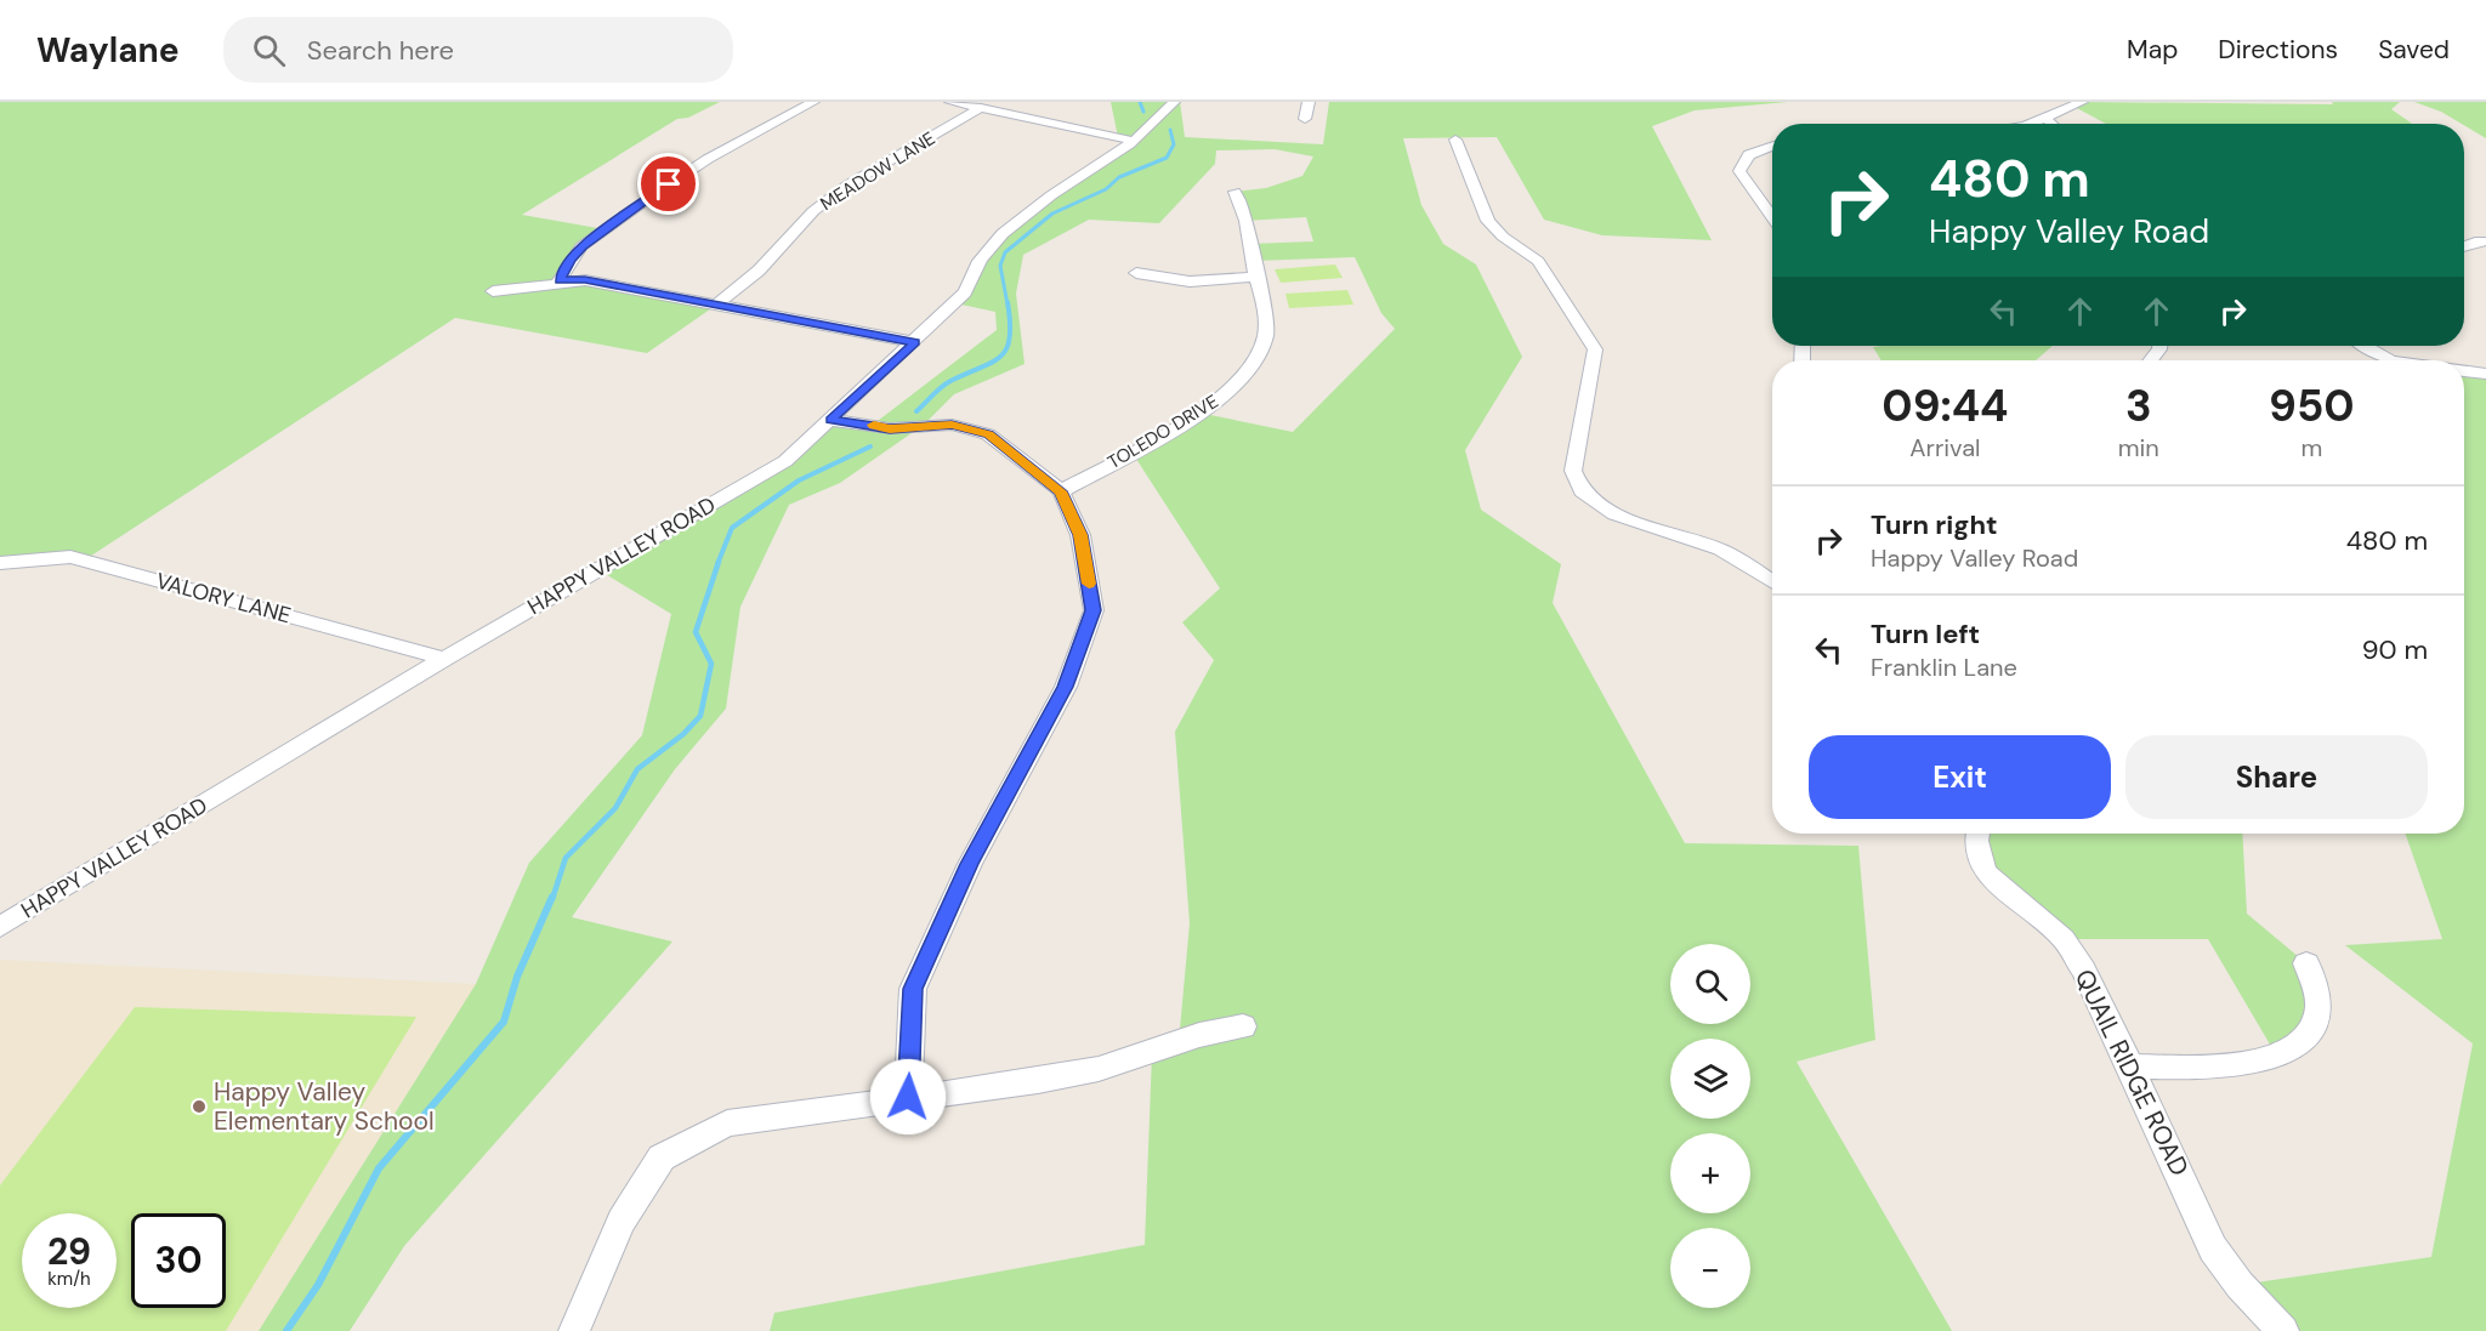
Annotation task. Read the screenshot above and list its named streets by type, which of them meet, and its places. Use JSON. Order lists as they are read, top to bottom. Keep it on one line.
{"streets":{"street":["MEADOW LANE","TOLEDO DRIVE","HAPPY VALLEY ROAD","VALORY LANE","QUAIL RIDGE ROAD"]},"crossings":[["HAPPY VALLEY ROAD","VALORY LANE"]],"places":["Happy Valley Elementary School"],"page":{"header":"Waylane","search":"Search here","nav":["Map","Directions","Saved"],"turn":["480 m","Happy Valley Road"],"eta":["09:44","Arrival","3","min","950","m"],"list":[{"name":"Turn right","note":"Happy Valley Road","value":"480 m"},{"name":"Turn left","note":"Franklin Lane","value":"90 m"}],"buttons":["Exit","Share"],"map_buttons":["+","−"],"speed":"29 km/h","limit":"30"}}
